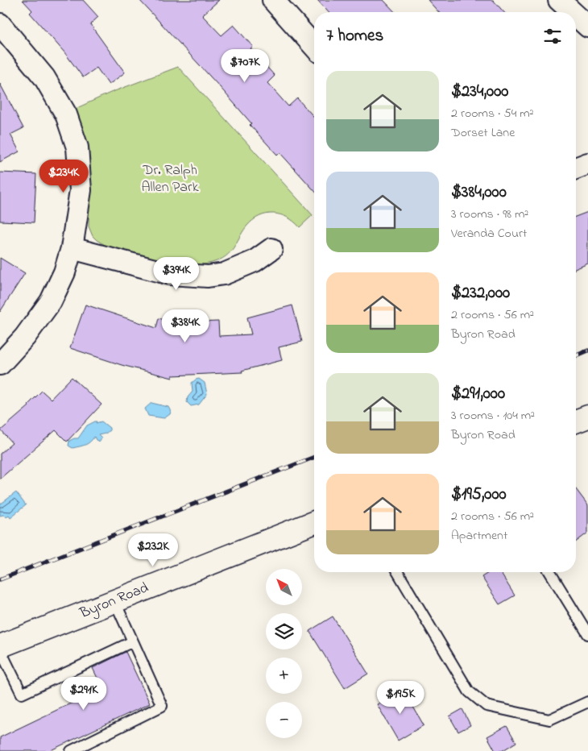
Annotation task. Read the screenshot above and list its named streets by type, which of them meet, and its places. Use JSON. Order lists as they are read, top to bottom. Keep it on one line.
{"streets":{"main road":["Byron Road"]},"parks":["Dr. Ralph Allen Park"],"north":"top left","page":{"heading":"7 homes","price":["$707K","$234K","$394K","$384K","$232K","$291K","$195K"],"list":[{"name":"$234,000","note":"2 rooms · 54 m² · Dorset Lane"},{"name":"$384,000","note":"3 rooms · 98 m² · Veranda Court"},{"name":"$232,000","note":"2 rooms · 56 m² · Byron Road"},{"name":"$291,000","note":"3 rooms · 104 m² · Byron Road"},{"name":"$195,000","note":"2 rooms · 56 m² · Apartment"}],"map_buttons":["+","−"]}}
